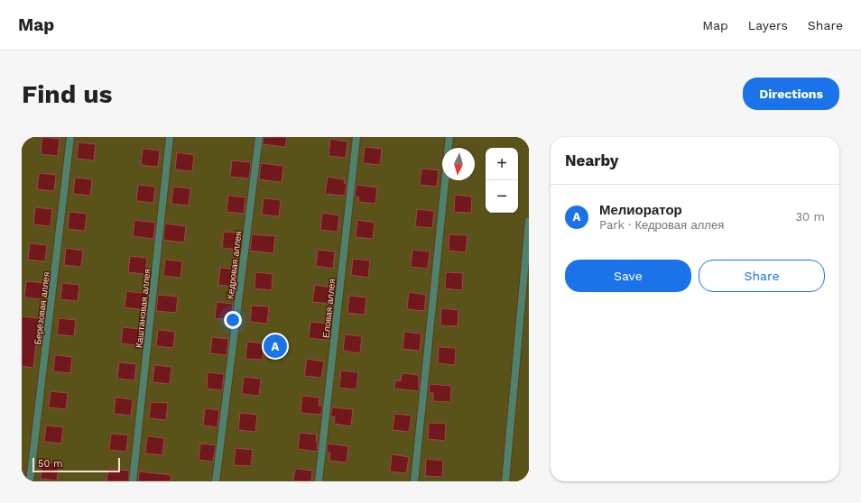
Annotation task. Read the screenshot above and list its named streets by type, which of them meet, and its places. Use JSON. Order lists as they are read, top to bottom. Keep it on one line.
{"streets":{"street":["Кедровая аллея","Берёзовая аллея","Каштановая аллея","Еловая аллея"]},"scale_bar":"50 m","north":"bottom","page":{"header":"Map","nav":["Map","Layers","Share"],"buttons":["Directions",["Save","Share"]],"title":"Find us","heading":"Nearby","map_buttons":["+","−"],"list":[{"mark":"A","name":"Мелиоратор","note":"Park · Кедровая аллея","value":"30 m"}],"pins":"A","scale":"50 m"}}
